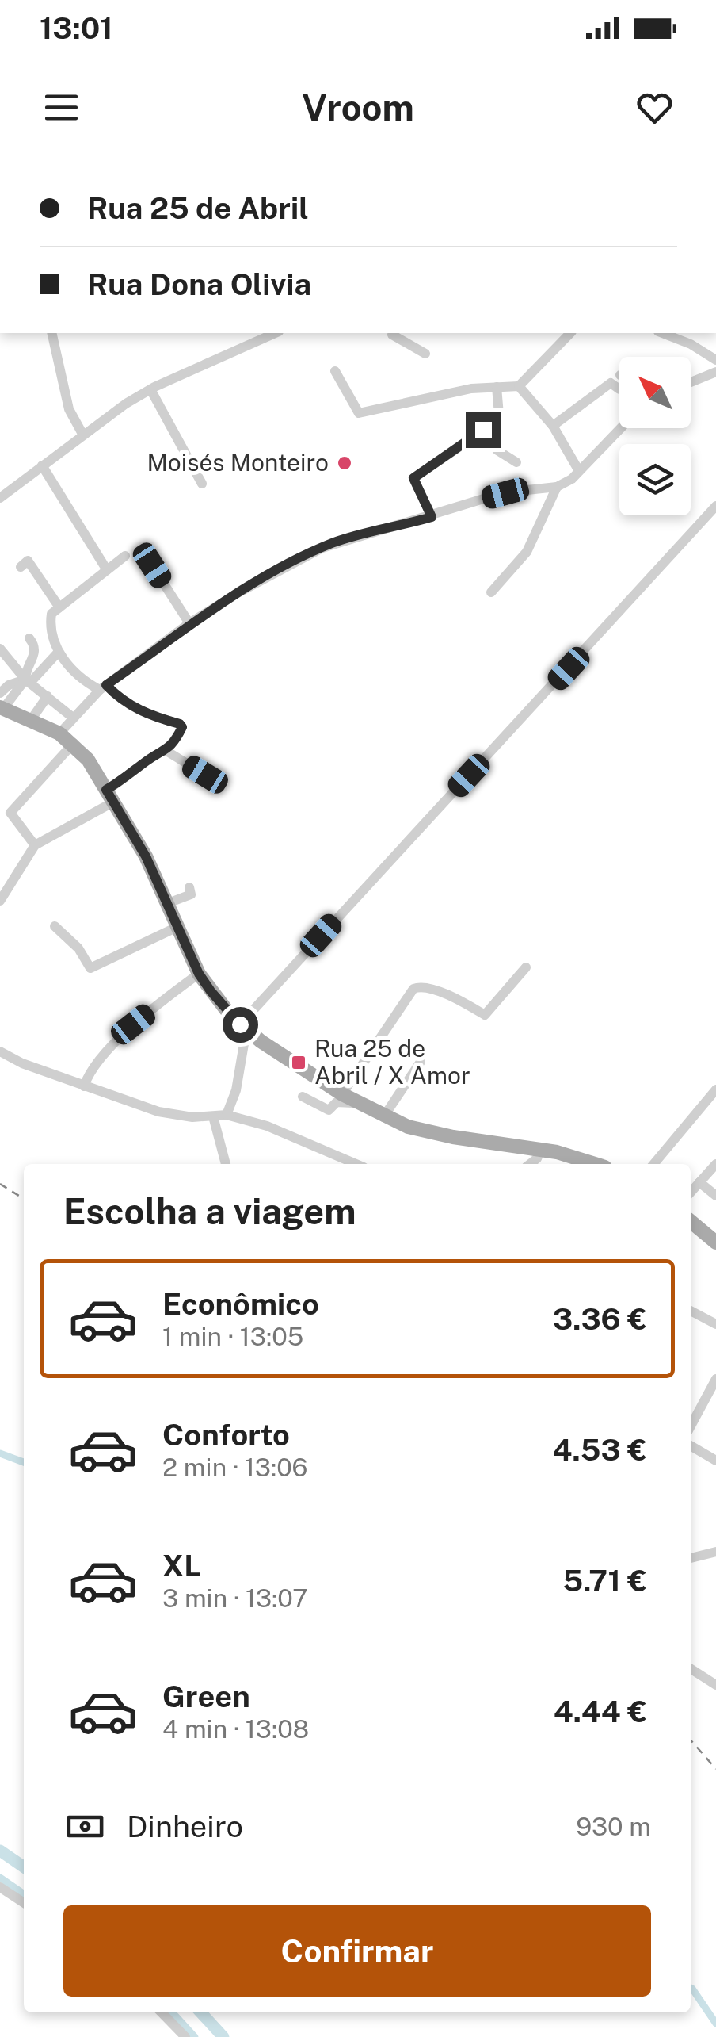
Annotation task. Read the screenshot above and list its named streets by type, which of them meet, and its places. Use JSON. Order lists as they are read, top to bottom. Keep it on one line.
{"places":{"other":["Moisés Monteiro"],"transit":["Rua 25 de Abril / X Amor"]},"north":"top left","page":{"status":"13:01","header":"Vroom","banner":["Rua 25 de Abril","Rua Dona Olivia"],"heading":"Escolha a viagem","list":[{"name":"Econômico","note":"1 min · 13:05","value":"3.36 €"},{"name":"Conforto","note":"2 min · 13:06","value":"4.53 €"},{"name":"XL","note":"3 min · 13:07","value":"5.71 €"},{"name":"Green","note":"4 min · 13:08","value":"4.44 €"}],"pay":["Dinheiro","930 m"],"buttons":"Confirmar"}}
